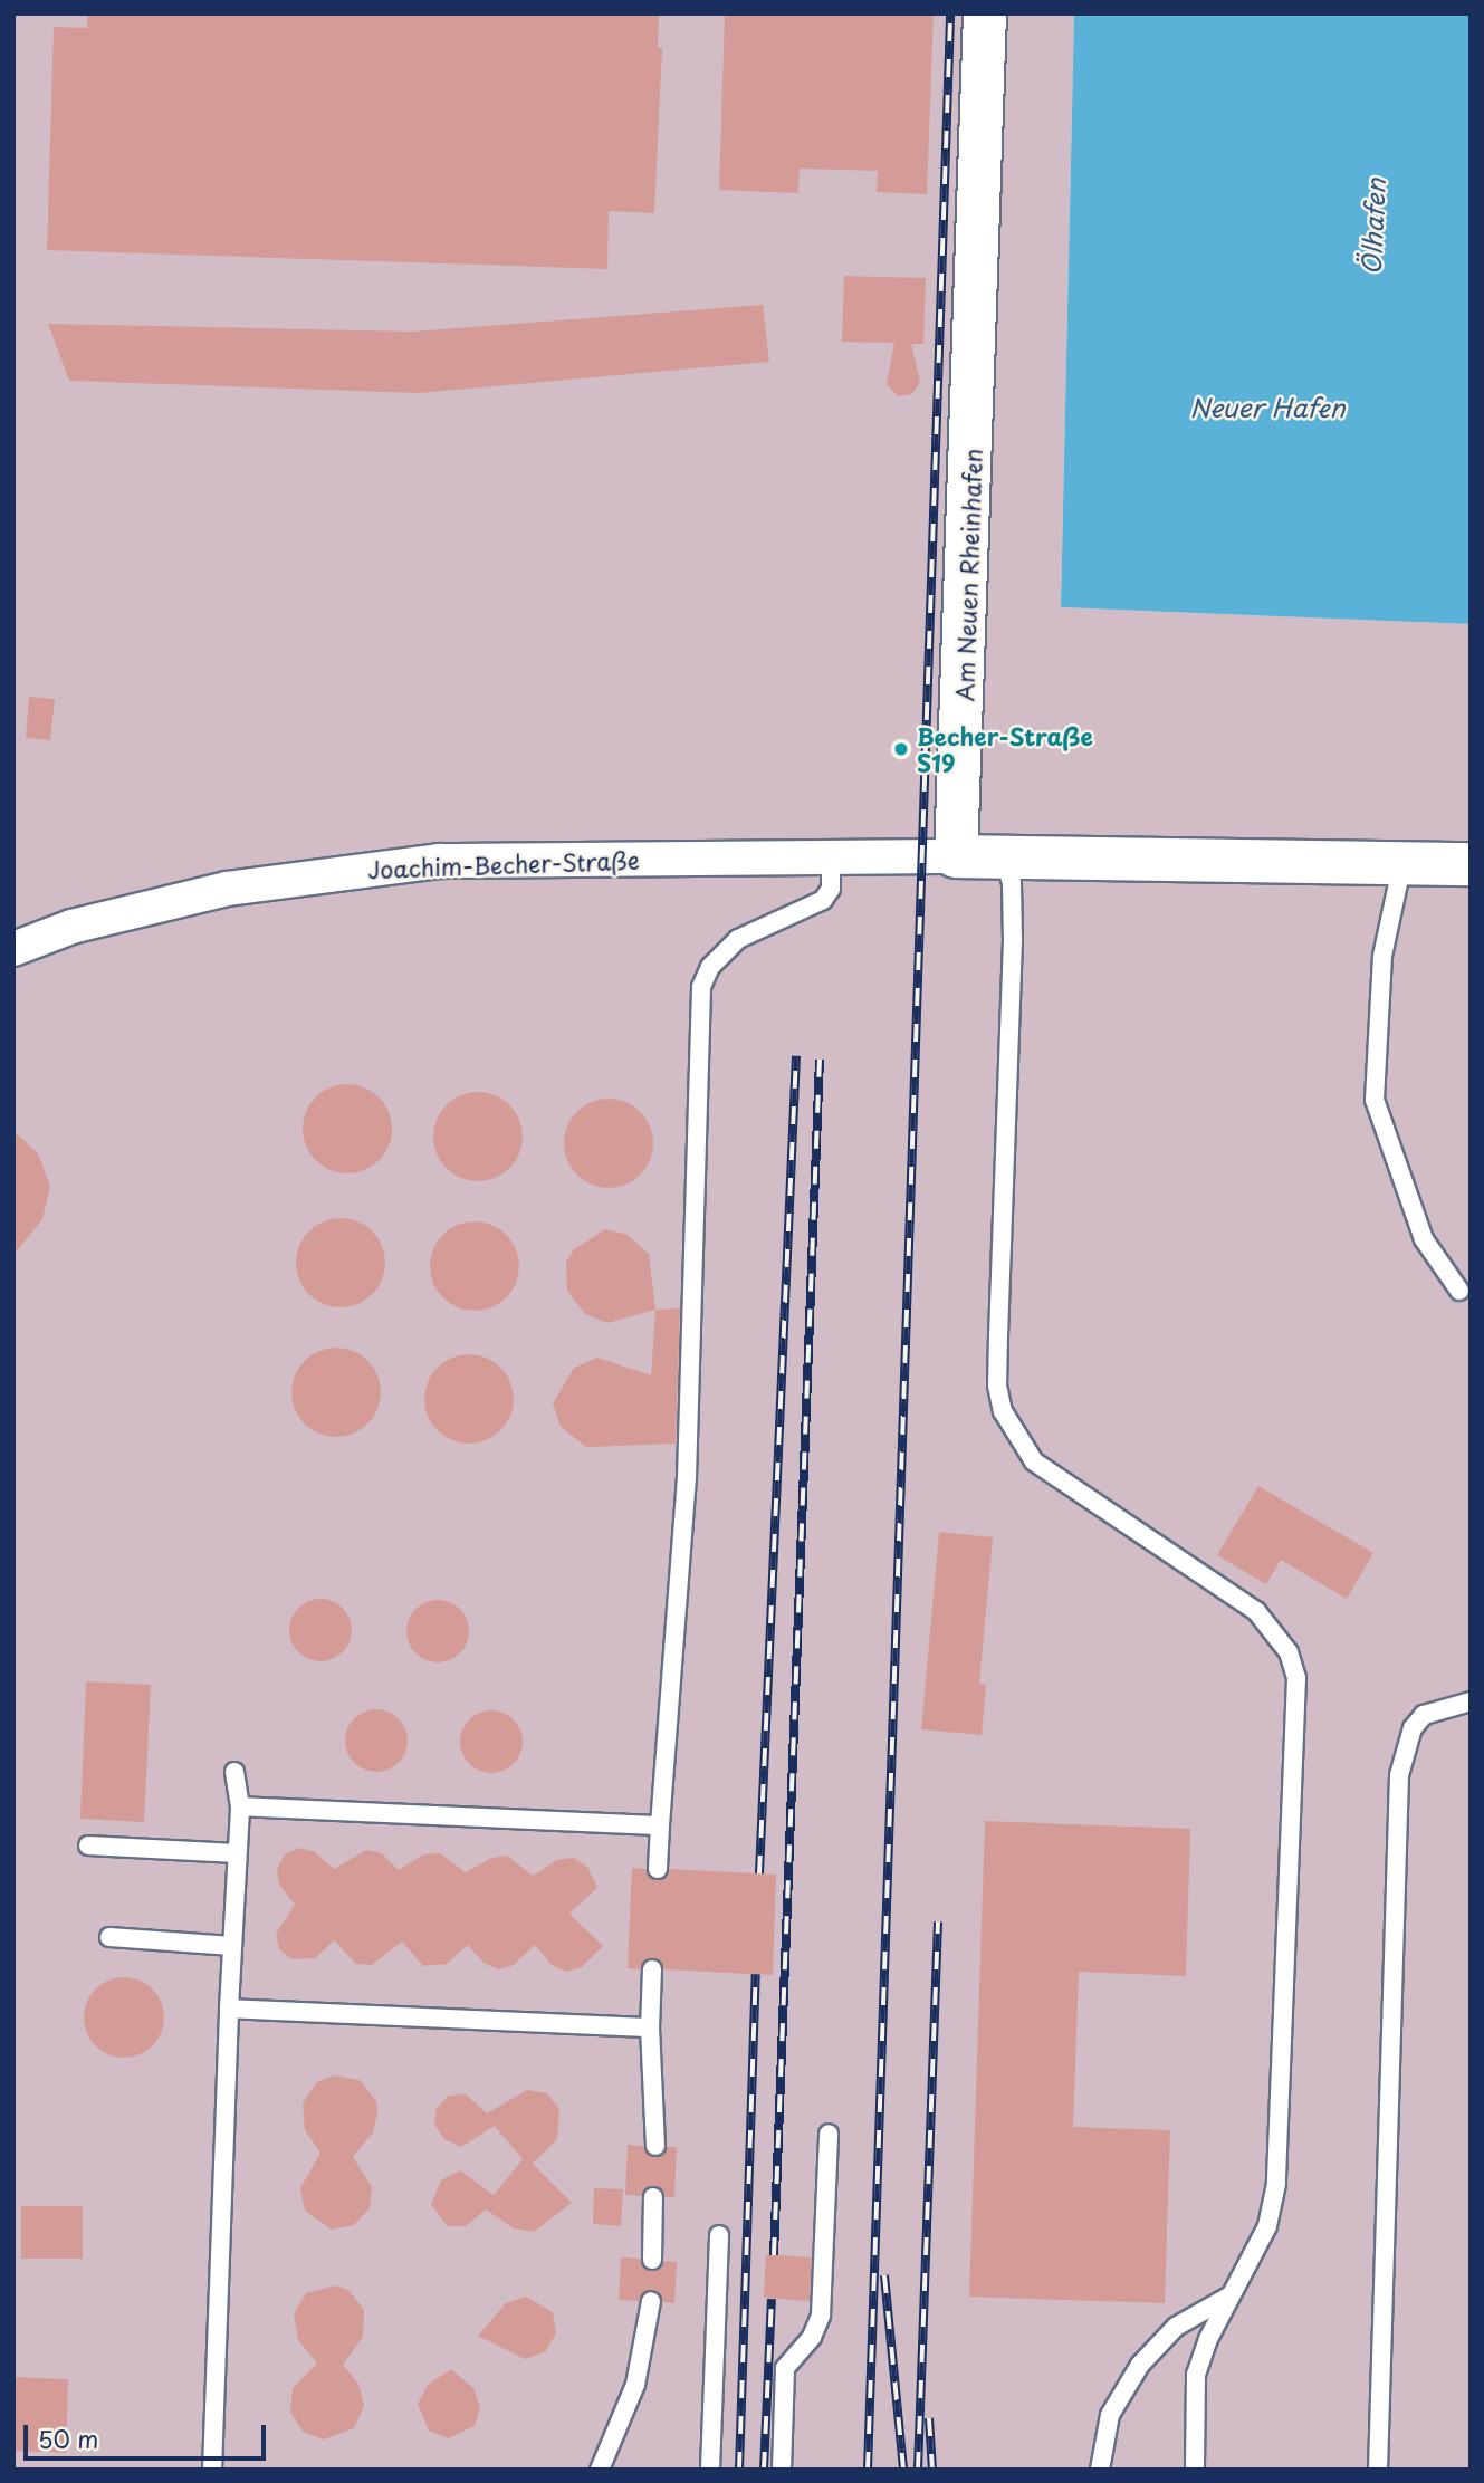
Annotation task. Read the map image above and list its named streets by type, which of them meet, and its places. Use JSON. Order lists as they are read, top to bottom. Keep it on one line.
{"streets":{"street":["Am Neuen Rheinhafen","Joachim-Becher-Straße"]},"crossings":[["Am Neuen Rheinhafen","Joachim-Becher-Straße"]],"water":["Ölhafen","Neuer Hafen"],"places":["Becher-Straße S19"],"scale_bar":"50 m"}
